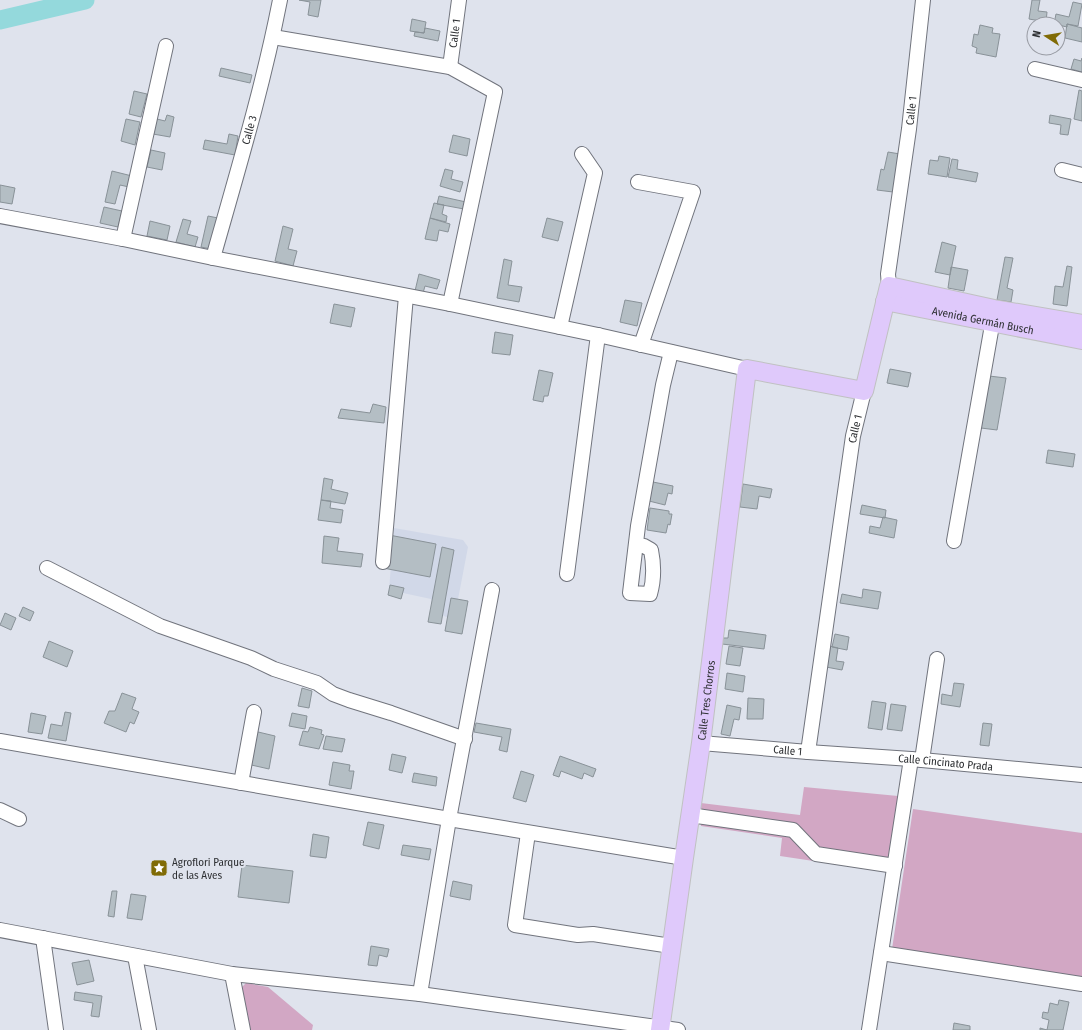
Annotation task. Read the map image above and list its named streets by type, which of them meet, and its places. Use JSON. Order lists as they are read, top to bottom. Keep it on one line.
{"streets":{"main road":["Calle 1","Avenida Germán Busch","Calle Tres Chorros"],"street":["Calle 3","Calle Cincinato Prada"]},"crossings":[["Calle 1","Avenida Germán Busch"],["Calle 1","Calle Tres Chorros"],["Calle 1","Calle Cincinato Prada"]],"places":{"place":["Agroflori Parque de las Aves"]},"north":"left"}
